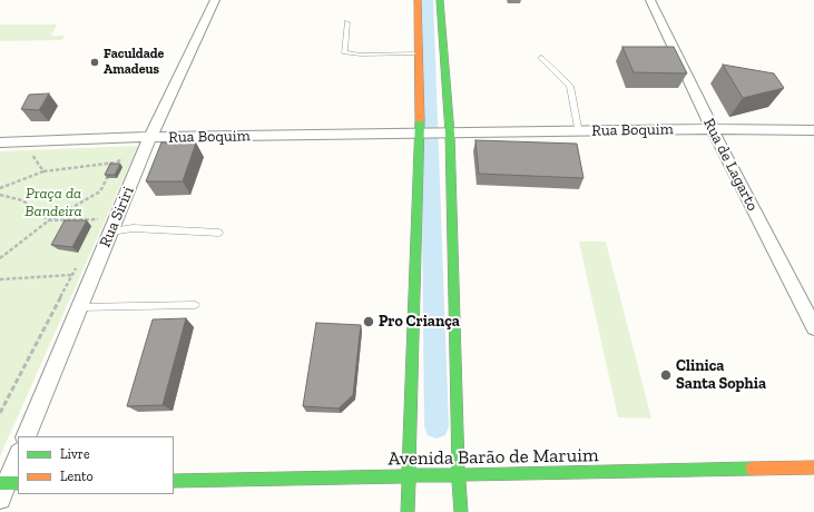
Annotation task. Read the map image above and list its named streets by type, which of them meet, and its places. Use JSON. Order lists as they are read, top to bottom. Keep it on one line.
{"streets":{"street":["Rua Boquim","Rua de Lagarto","Rua Siriri","Avenida Barão de Maruim"]},"crossings":[["Rua Boquim","Rua de Lagarto"],["Rua Boquim","Rua Siriri"]],"parks":["Praça da Bandeira"],"places":["Faculdade Amadeus","Pro Criança","Clinica Santa Sophia"],"legend":["Livre","Lento"]}
